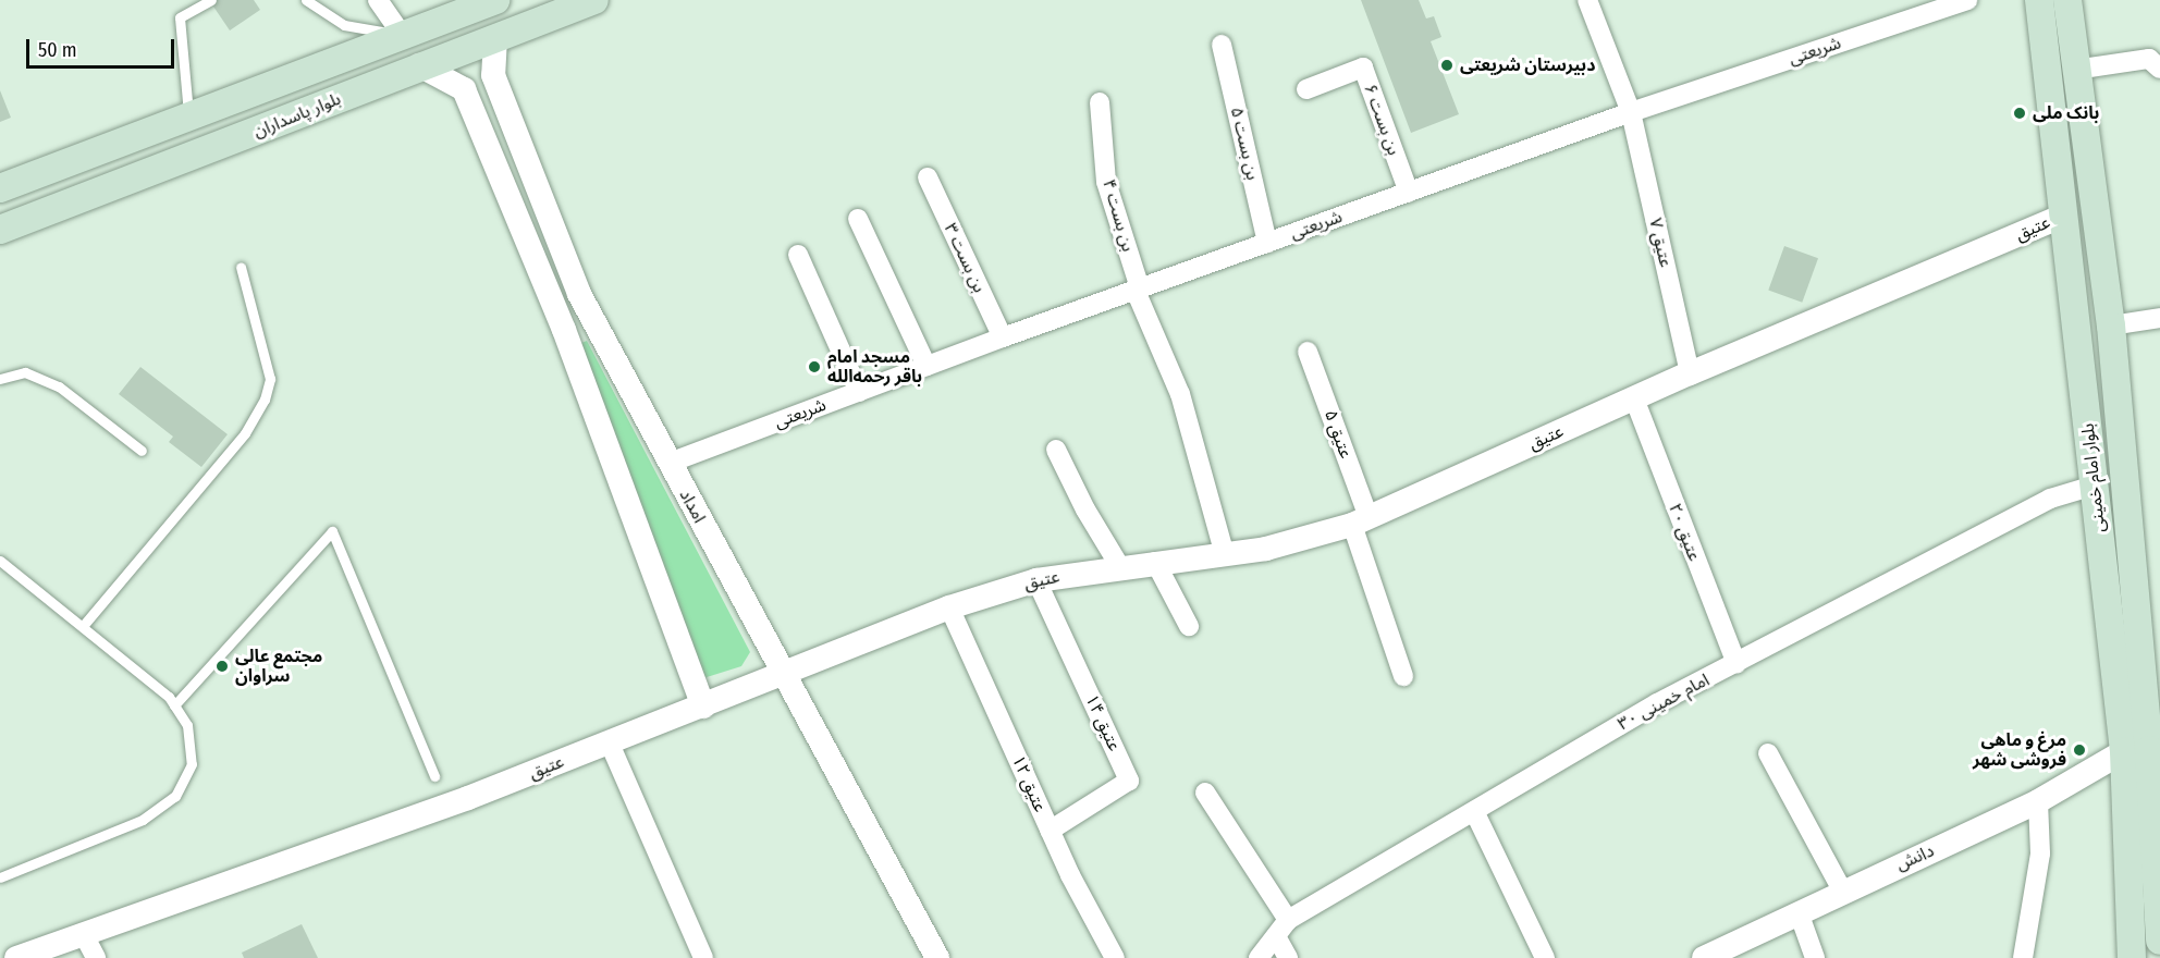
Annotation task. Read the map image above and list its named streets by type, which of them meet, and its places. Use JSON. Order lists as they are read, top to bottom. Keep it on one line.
{"streets":{"main road":["بلوار پاسداران","بلوار امام خمینی"],"street":["شریعتی","بن بست ۶","بن بست ۵","بن بست ۴","عتیق","عتیق ۷","بن بست ۳","عتیق ۵","امداد","عتیق ۲۰","امام خمینی ۳۰","عتیق ۱۴","عتیق ۱۲","دانش"]},"crossings":[["شریعتی","بن بست ۶"],["شریعتی","بن بست ۵"],["شریعتی","بن بست ۴"],["شریعتی","عتیق ۷"],["شریعتی","بن بست ۳"],["شریعتی","امداد"],["بلوار پاسداران","امداد"],["بن بست ۴","عتیق"],["عتیق","عتیق ۷"],["عتیق","عتیق ۵"],["عتیق","بلوار امام خمینی"],["عتیق","امداد"],["عتیق","عتیق ۲۰"],["عتیق","عتیق ۱۴"],["عتیق","عتیق ۱۲"],["بلوار امام خمینی","امام خمینی ۳۰"],["بلوار امام خمینی","دانش"],["عتیق ۲۰","امام خمینی ۳۰"],["عتیق ۱۴","عتیق ۱۲"]],"places":["دبیرستان شریعتی","بانک ملی","مسجد امام باقر رحمه‌الله","مجتمع عالی سراوان","مرغ و ماهی فروشی شهر"],"scale_bar":"50 m"}
